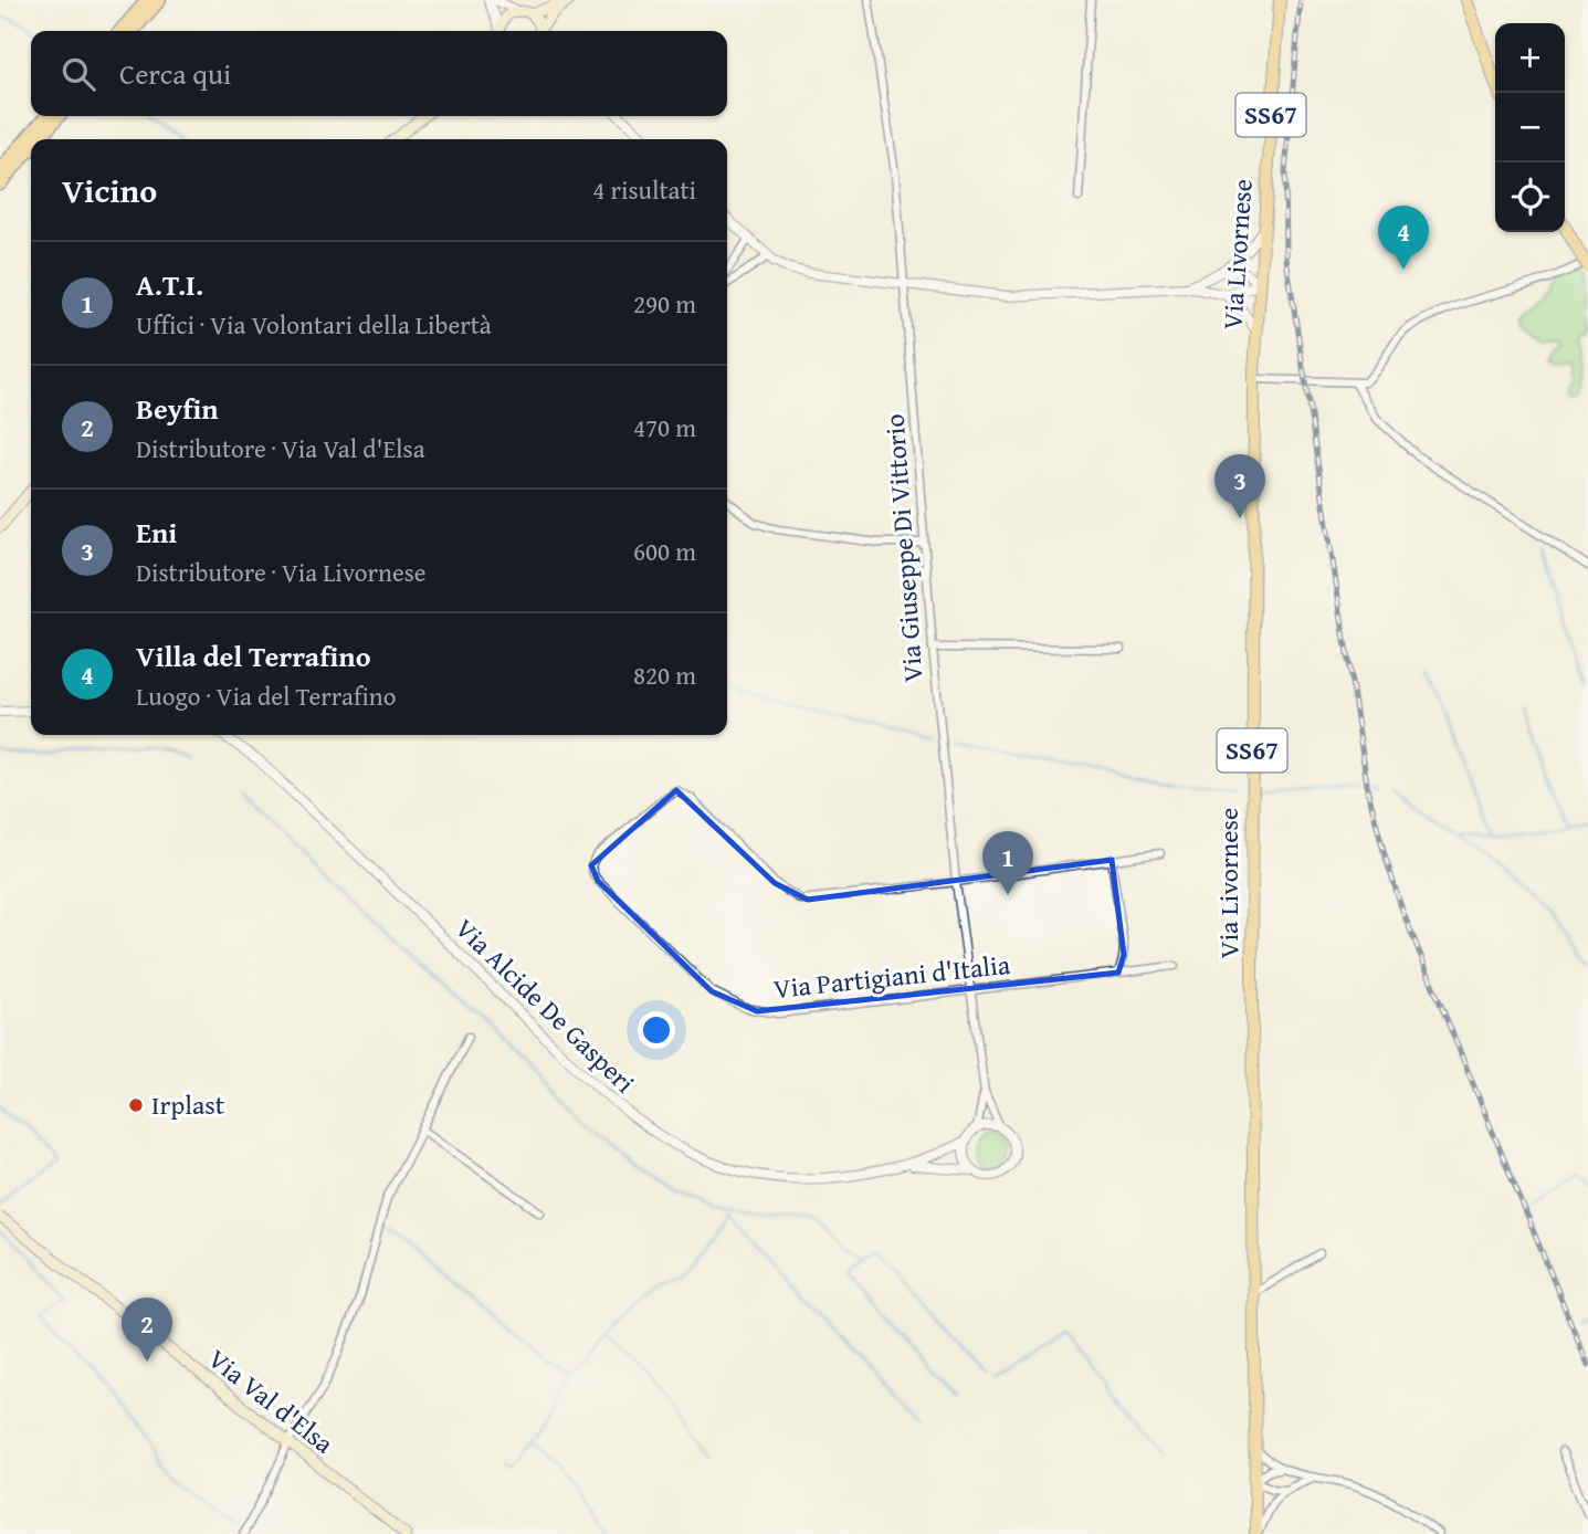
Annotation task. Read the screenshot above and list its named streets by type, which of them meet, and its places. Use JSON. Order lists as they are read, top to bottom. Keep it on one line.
{"streets":{"main road":["SS67","Via Livornese","Via Val d'Elsa"],"street":["Via Giuseppe Di Vittorio","Via Partigiani d'Italia","Via Alcide De Gasperi"]},"crossings":[["Via Giuseppe Di Vittorio","Via Partigiani d'Italia"],["Via Giuseppe Di Vittorio","Via Alcide De Gasperi"]],"places":["Irplast"],"page":{"map_buttons":["+","−"],"search":"Cerca qui","heading":["Vicino","4 risultati"],"pins":["4","3","1","2"],"list":[{"mark":"1","name":"A.T.I.","note":"Uffici · Via Volontari della Libertà","value":"290 m"},{"mark":"2","name":"Beyfin","note":"Distributore · Via Val d'Elsa","value":"470 m"},{"mark":"3","name":"Eni","note":"Distributore · Via Livornese","value":"600 m"},{"mark":"4","name":"Villa del Terrafino","note":"Luogo · Via del Terrafino","value":"820 m"}]}}
